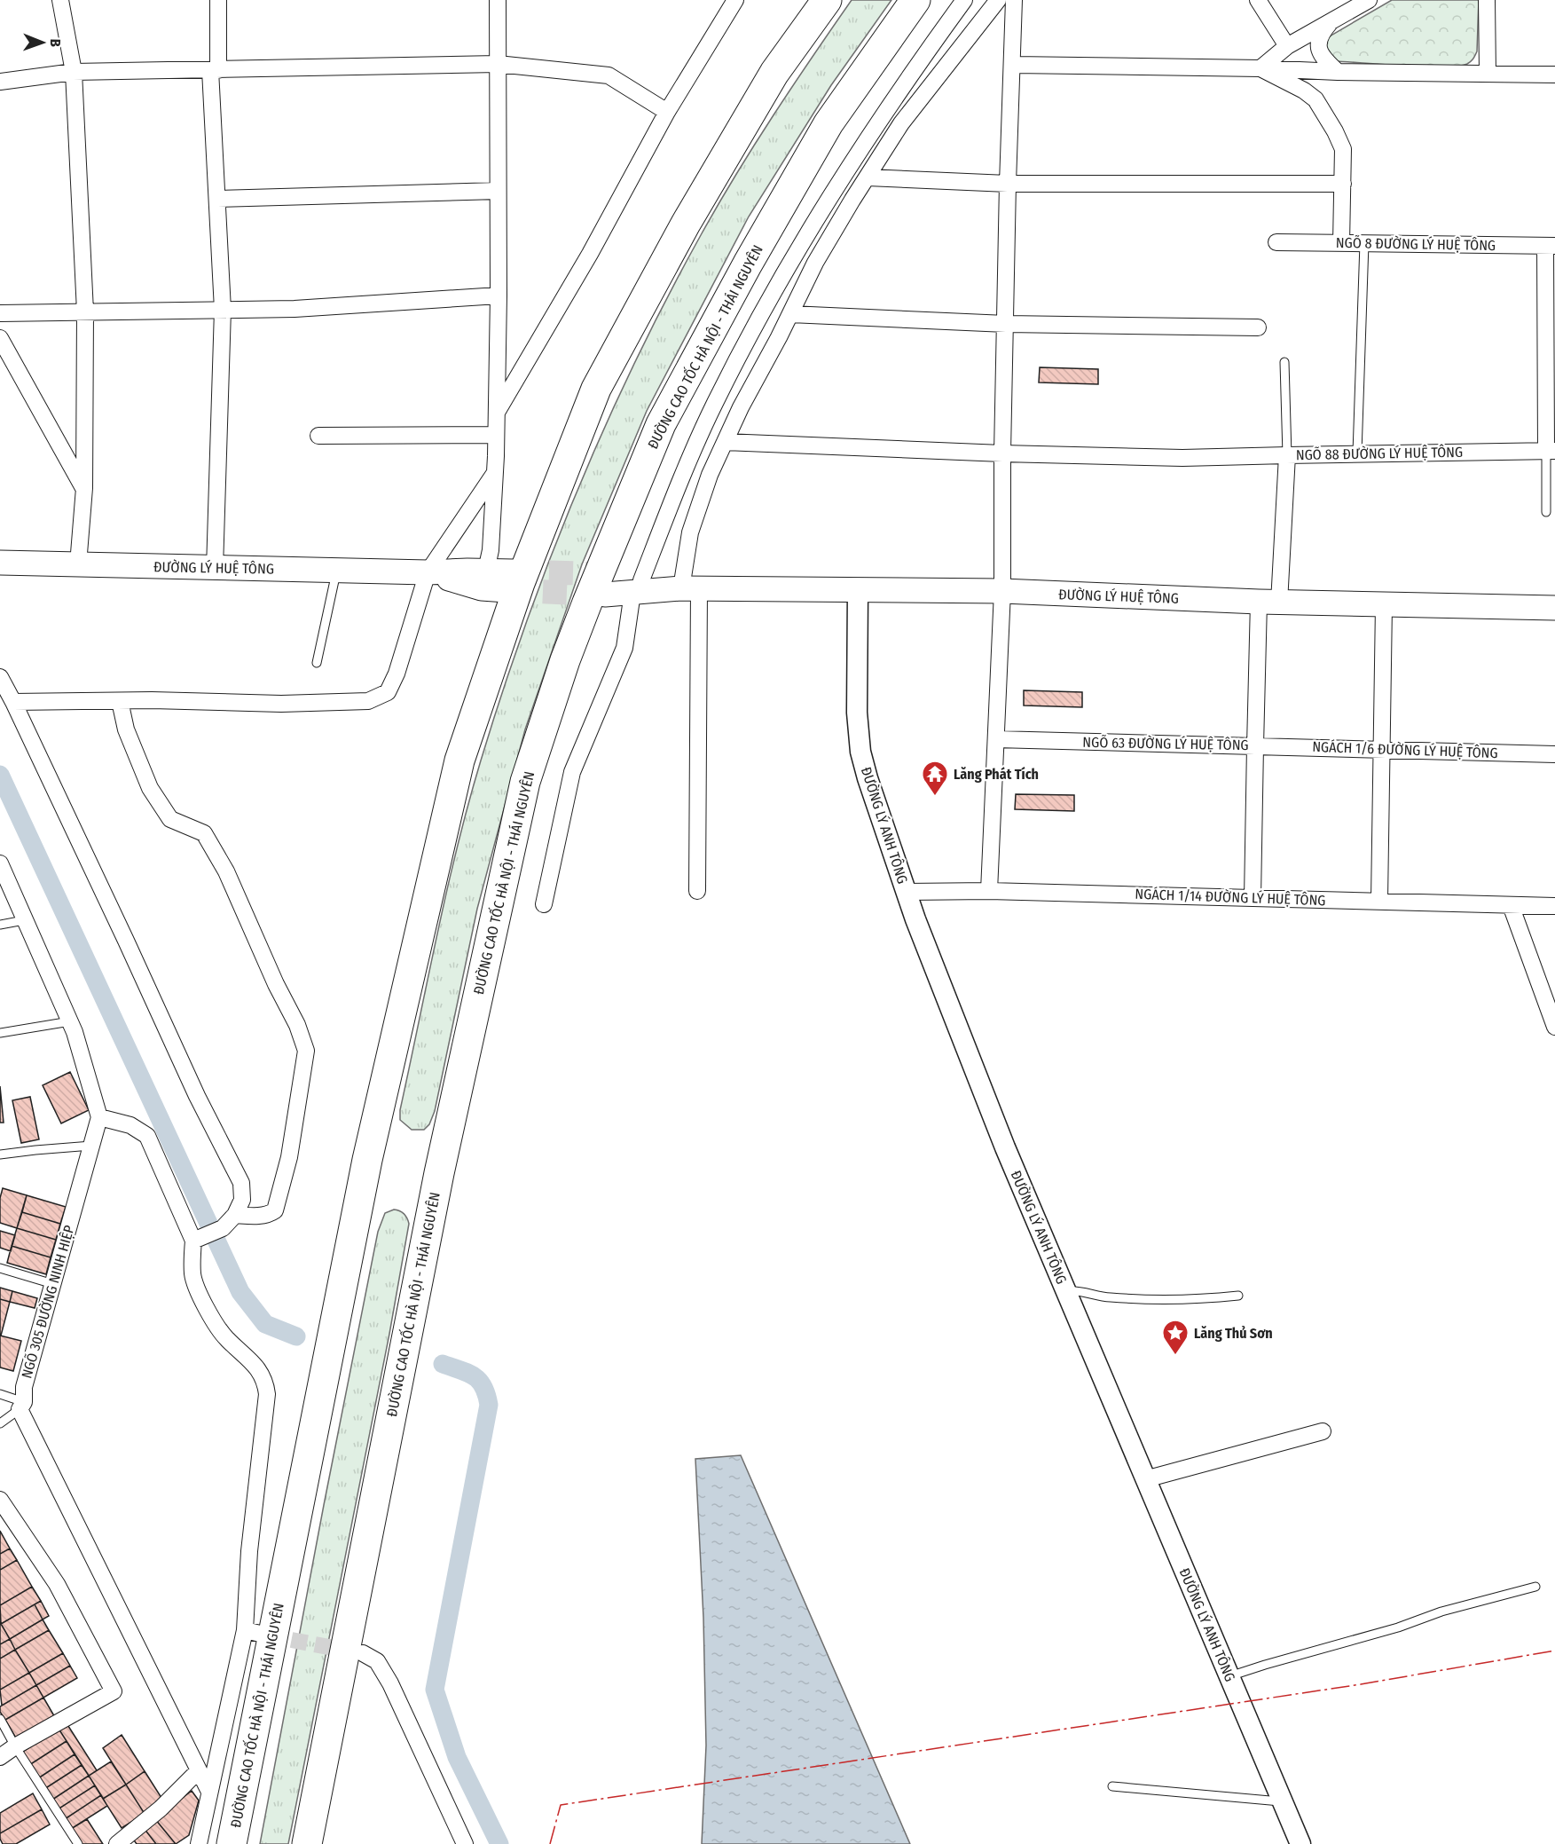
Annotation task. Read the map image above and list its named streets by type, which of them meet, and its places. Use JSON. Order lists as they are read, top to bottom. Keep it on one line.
{"streets":{"highway":["ĐƯỜNG CAO TỐC HÀ NỘI - THÁI NGUYÊN"],"main road":["ĐƯỜNG LÝ HUỆ TÔNG"],"street":["NGÕ 8 ĐƯỜNG LÝ HUỆ TÔNG","NGÕ 88 ĐƯỜNG LÝ HUỆ TÔNG","NGÕ 63 ĐƯỜNG LÝ HUỆ TÔNG","NGÁCH 1/6 ĐƯỜNG LÝ HUỆ TÔNG","ĐƯỜNG LÝ ANH TÔNG","NGÁCH 1/14 ĐƯỜNG LÝ HUỆ TÔNG","NGÕ 305 ĐƯỜNG NINH HIỆP"]},"crossings":[["NGÕ 88 ĐƯỜNG LÝ HUỆ TÔNG","ĐƯỜNG LÝ HUỆ TÔNG"],["NGÕ 88 ĐƯỜNG LÝ HUỆ TÔNG","NGÕ 63 ĐƯỜNG LÝ HUỆ TÔNG"],["ĐƯỜNG LÝ HUỆ TÔNG","NGÕ 63 ĐƯỜNG LÝ HUỆ TÔNG"],["ĐƯỜNG LÝ HUỆ TÔNG","ĐƯỜNG LÝ ANH TÔNG"],["NGÕ 63 ĐƯỜNG LÝ HUỆ TÔNG","NGÁCH 1/6 ĐƯỜNG LÝ HUỆ TÔNG"],["ĐƯỜNG LÝ ANH TÔNG","NGÁCH 1/14 ĐƯỜNG LÝ HUỆ TÔNG"]],"places":{"temple":["Lăng Phát Tích"],"place":["Lăng Thủ Sơn"]},"north":"right"}
